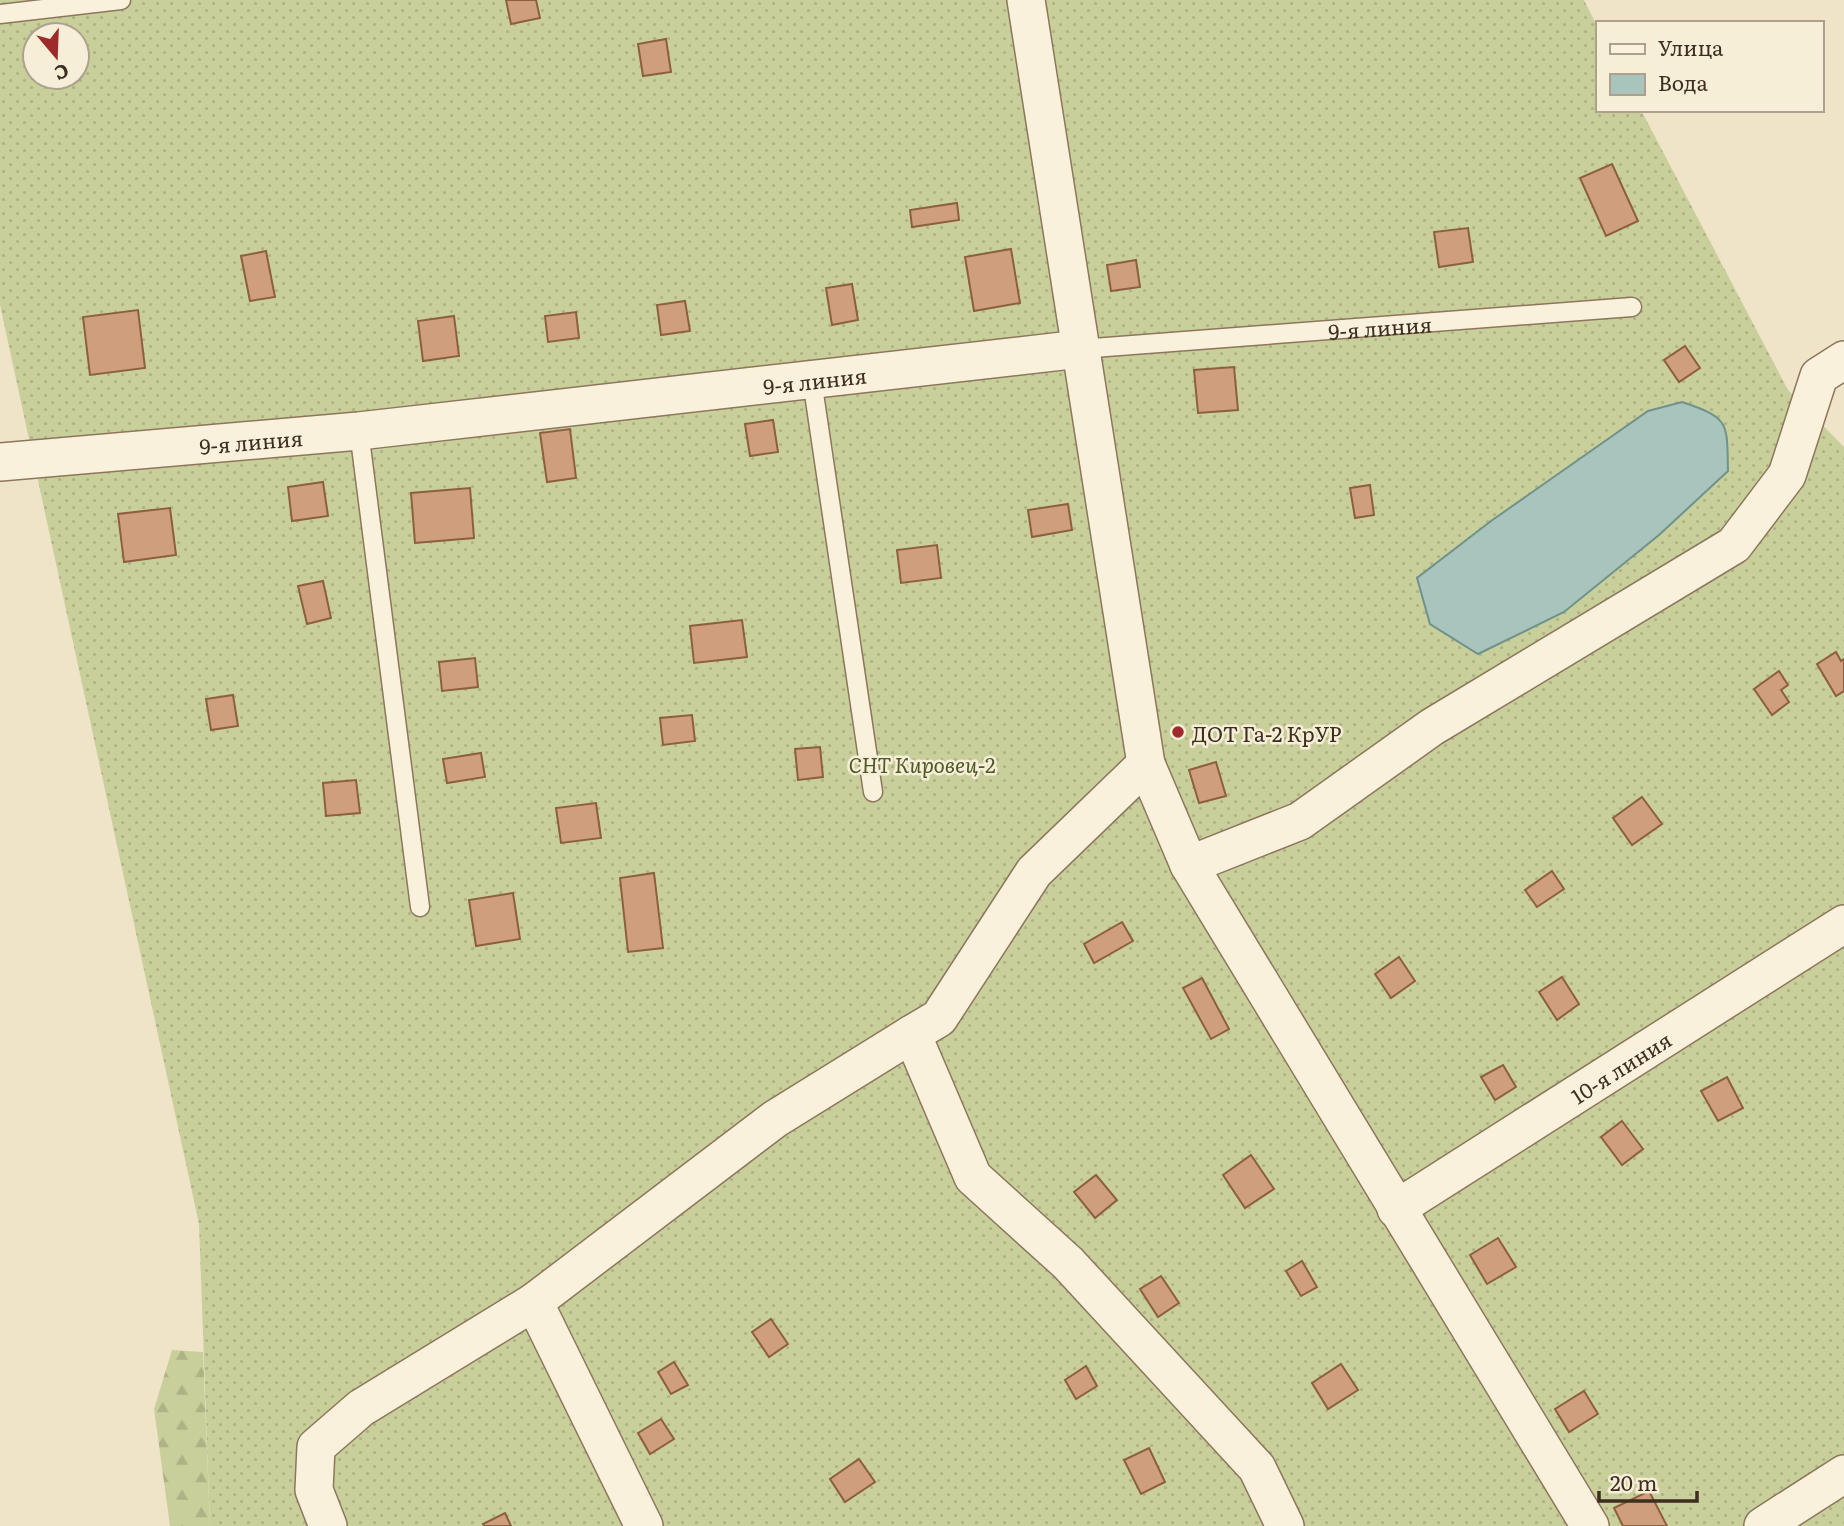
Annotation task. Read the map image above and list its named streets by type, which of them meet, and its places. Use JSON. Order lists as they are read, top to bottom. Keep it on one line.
{"streets":{"street":["9-я линия","10-я линия"]},"parks":["СНТ Кировец-2"],"places":["ДОТ Га-2 КрУР"],"legend":["Улица","Вода"],"scale_bar":"20 m","north":"bottom"}
